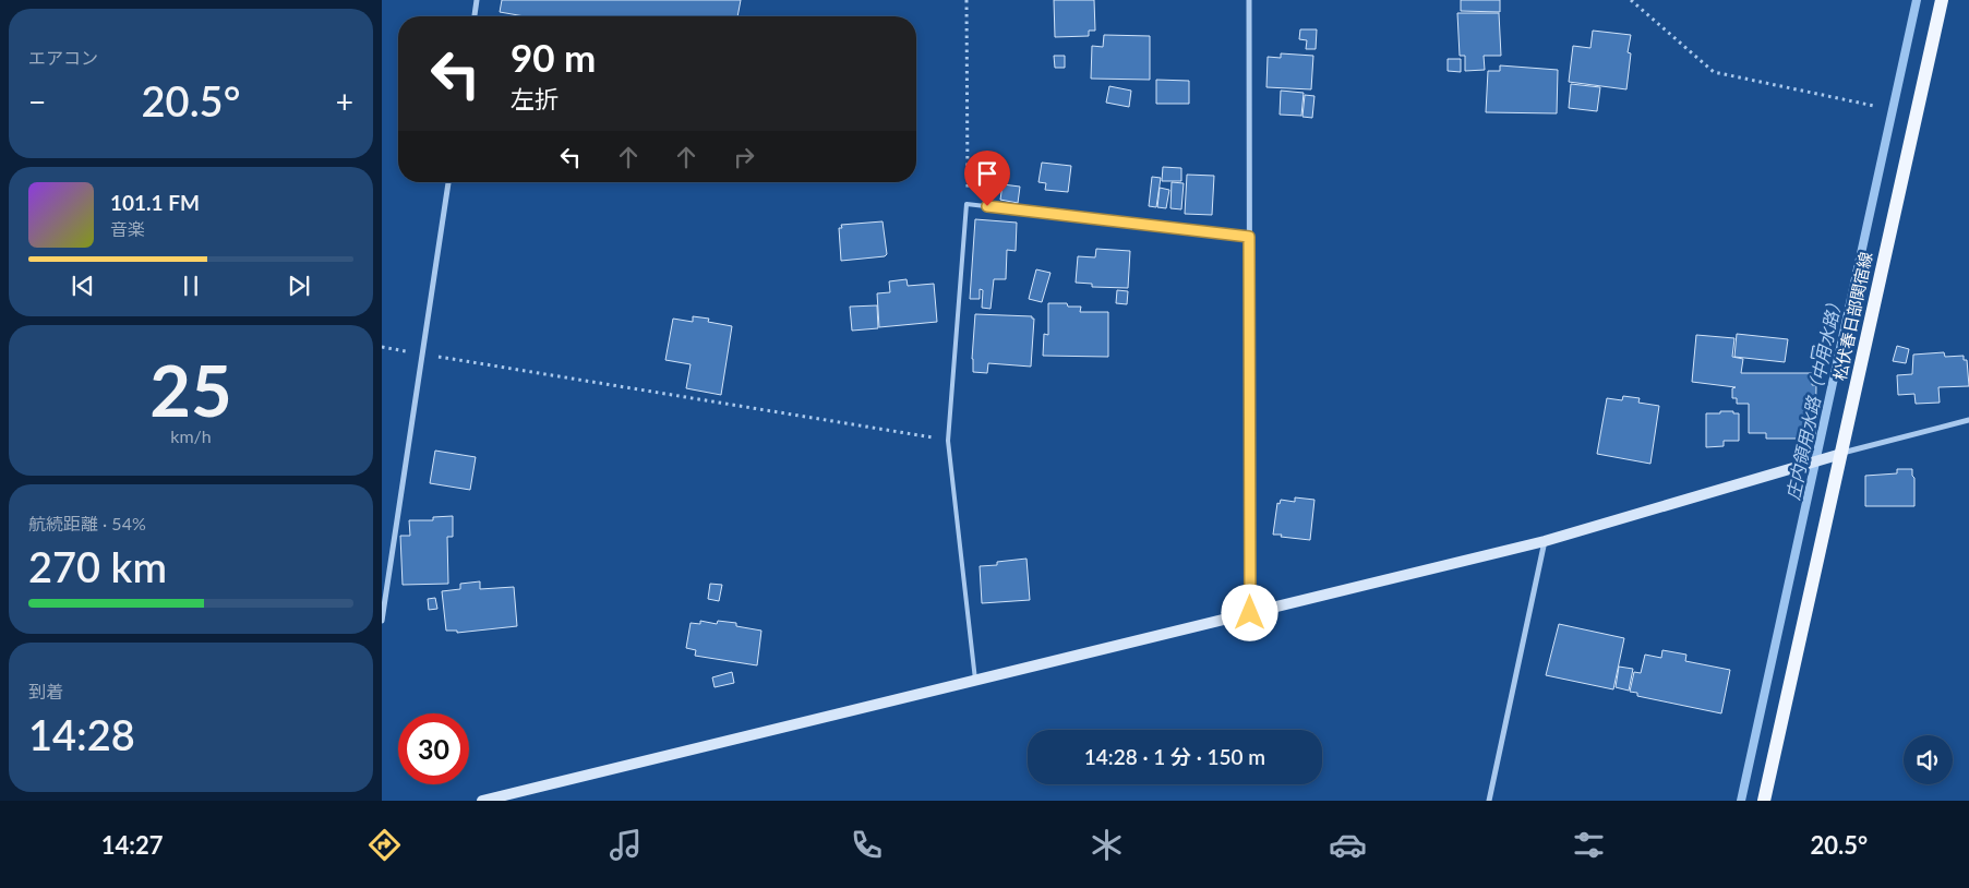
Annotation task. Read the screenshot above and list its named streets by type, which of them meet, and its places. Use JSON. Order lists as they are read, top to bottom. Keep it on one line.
{"streets":{"main road":["松伏春日部関宿線"]},"water":["庄内領用水路（中用水路）"],"page":{"tile":["エアコン",["25","km/h"],["航続距離 · 54%","270 km"],["到着","14:28"]],"turn":["90 m","左折"],"heat":["−","20.5°","+"],"song":["101.1 FM","音楽"],"limit":"30","trip":"14:28 · 1 分 · 150 m","tabs":["14:27","20.5°"]}}
